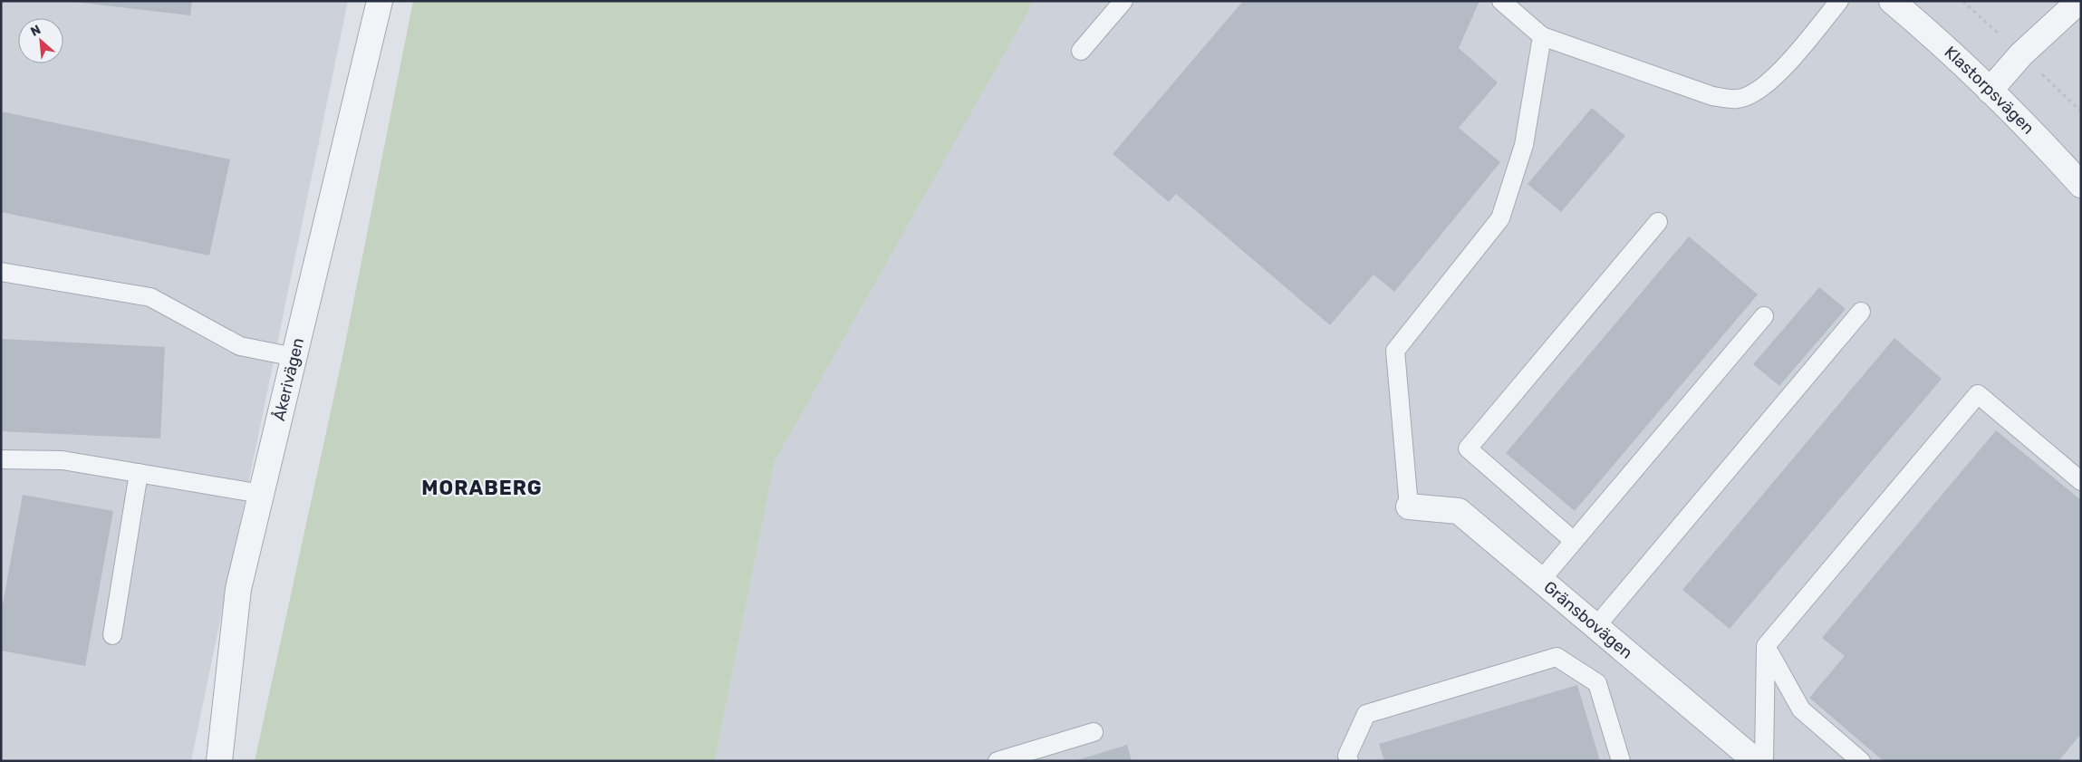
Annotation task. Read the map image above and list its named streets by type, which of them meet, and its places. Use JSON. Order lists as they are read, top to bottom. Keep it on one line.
{"streets":{"street":["Klastorpsvägen","Åkerivägen","Gränsbovägen"]},"districts":["MORABERG"],"north":"top left"}
